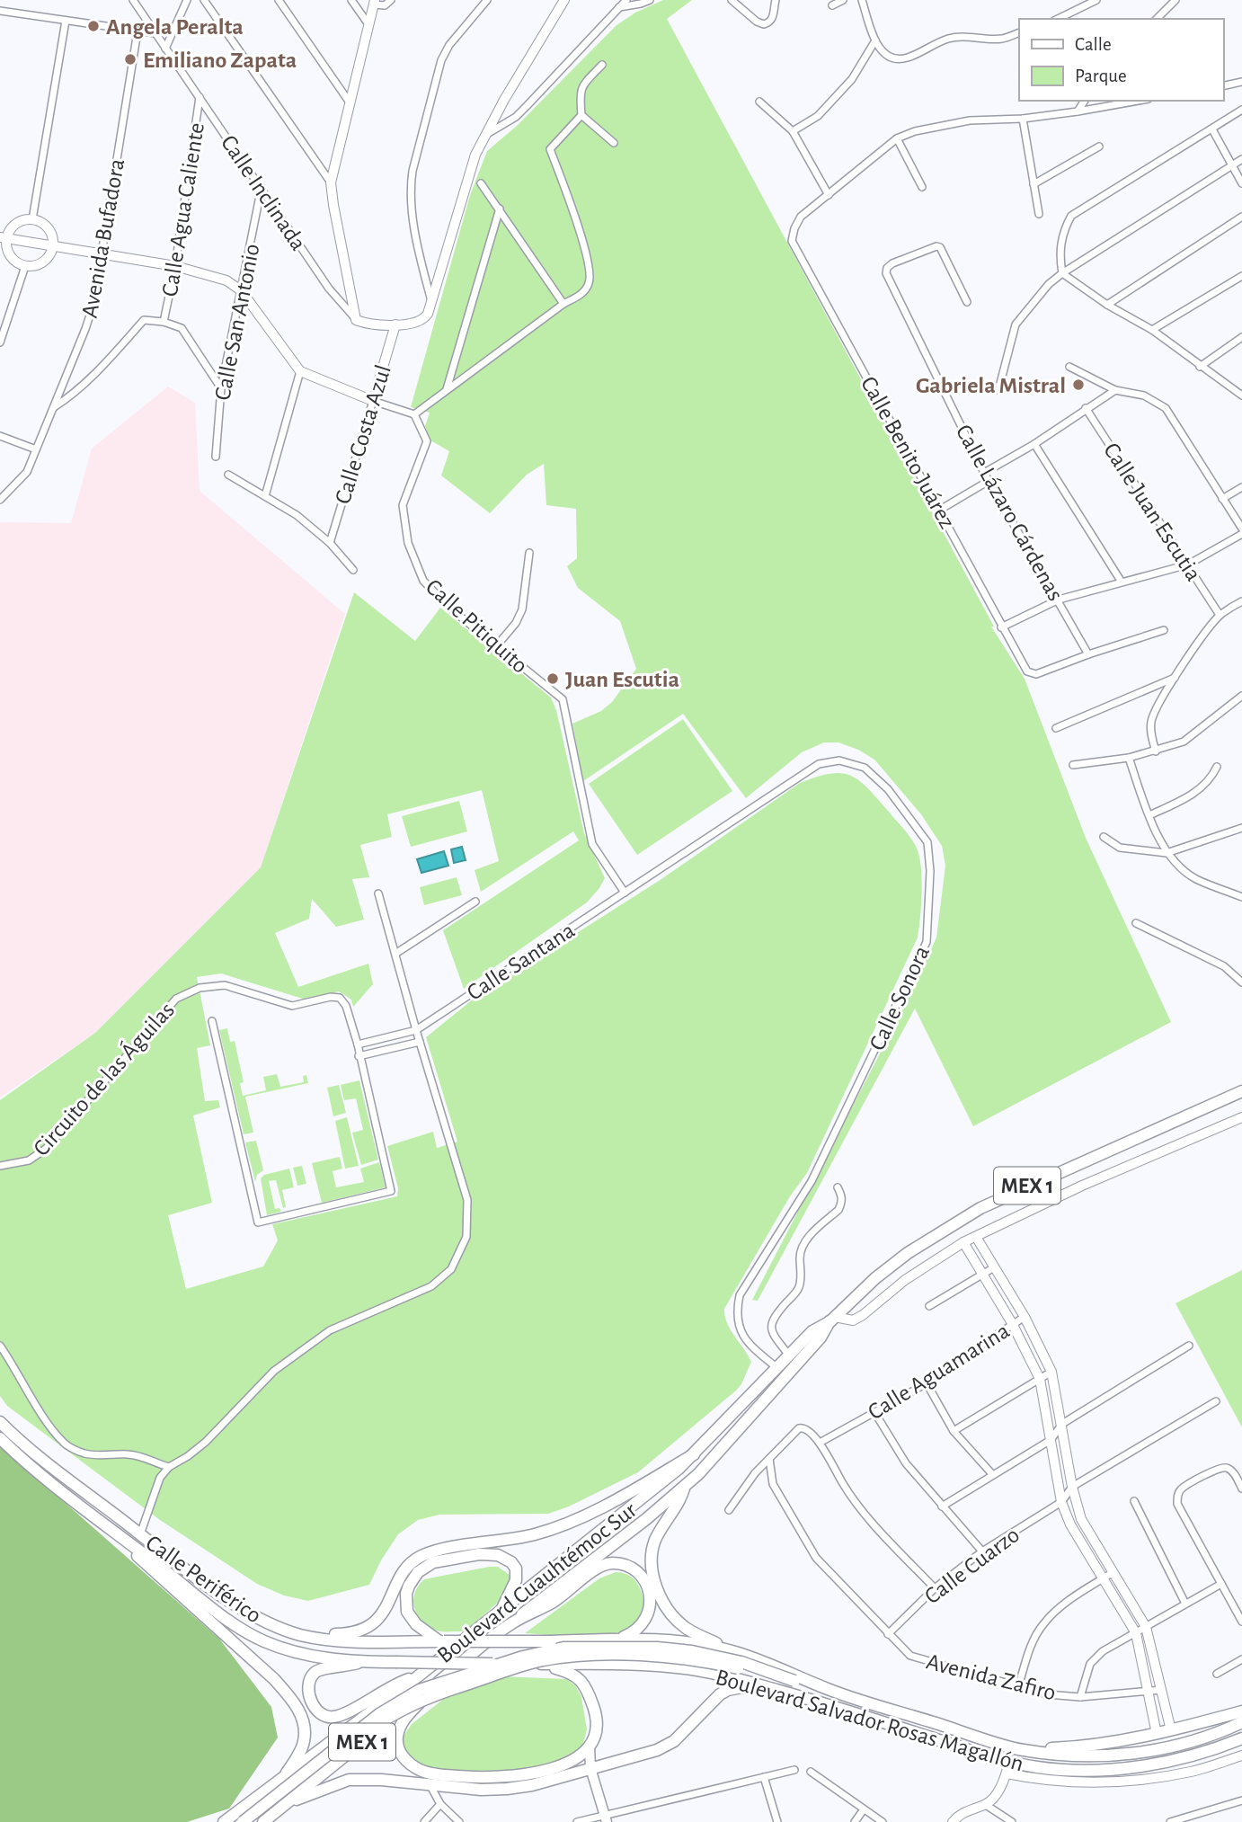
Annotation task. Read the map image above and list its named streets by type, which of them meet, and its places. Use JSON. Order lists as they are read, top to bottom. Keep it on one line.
{"streets":{"main road":["MEX 1","Calle Periférico","Boulevard Cuauhtémoc Sur","Boulevard Salvador Rosas Magallón"],"street":["Calle Inclinada","Calle Agua Caliente","Avenida Bufadora","Calle San Antonio","Calle Costa Azul","Calle Benito Juárez","Calle Juan Escutia","Calle Lázaro Cárdenas","Calle Pitiquito","Calle Santana","Calle Sonora","Circuito de las Águilas","Calle Aguamarina","Calle Cuarzo","Avenida Zafiro"]},"crossings":[["Calle Inclinada","Calle Agua Caliente"],["Calle Inclinada","Calle San Antonio"],["Calle Benito Juárez","Calle Lázaro Cárdenas"],["Calle Pitiquito","Calle Santana"],["Calle Pitiquito","Calle Sonora"],["Calle Santana","Calle Sonora"],["Calle Santana","Circuito de las Águilas"],["Calle Sonora","Boulevard Cuauhtémoc Sur"],["Calle Cuarzo","Avenida Zafiro"],["Calle Periférico","Boulevard Salvador Rosas Magallón"]],"places":["Angela Peralta","Emiliano Zapata","Gabriela Mistral","Juan Escutia"],"legend":["Calle","Parque"]}
